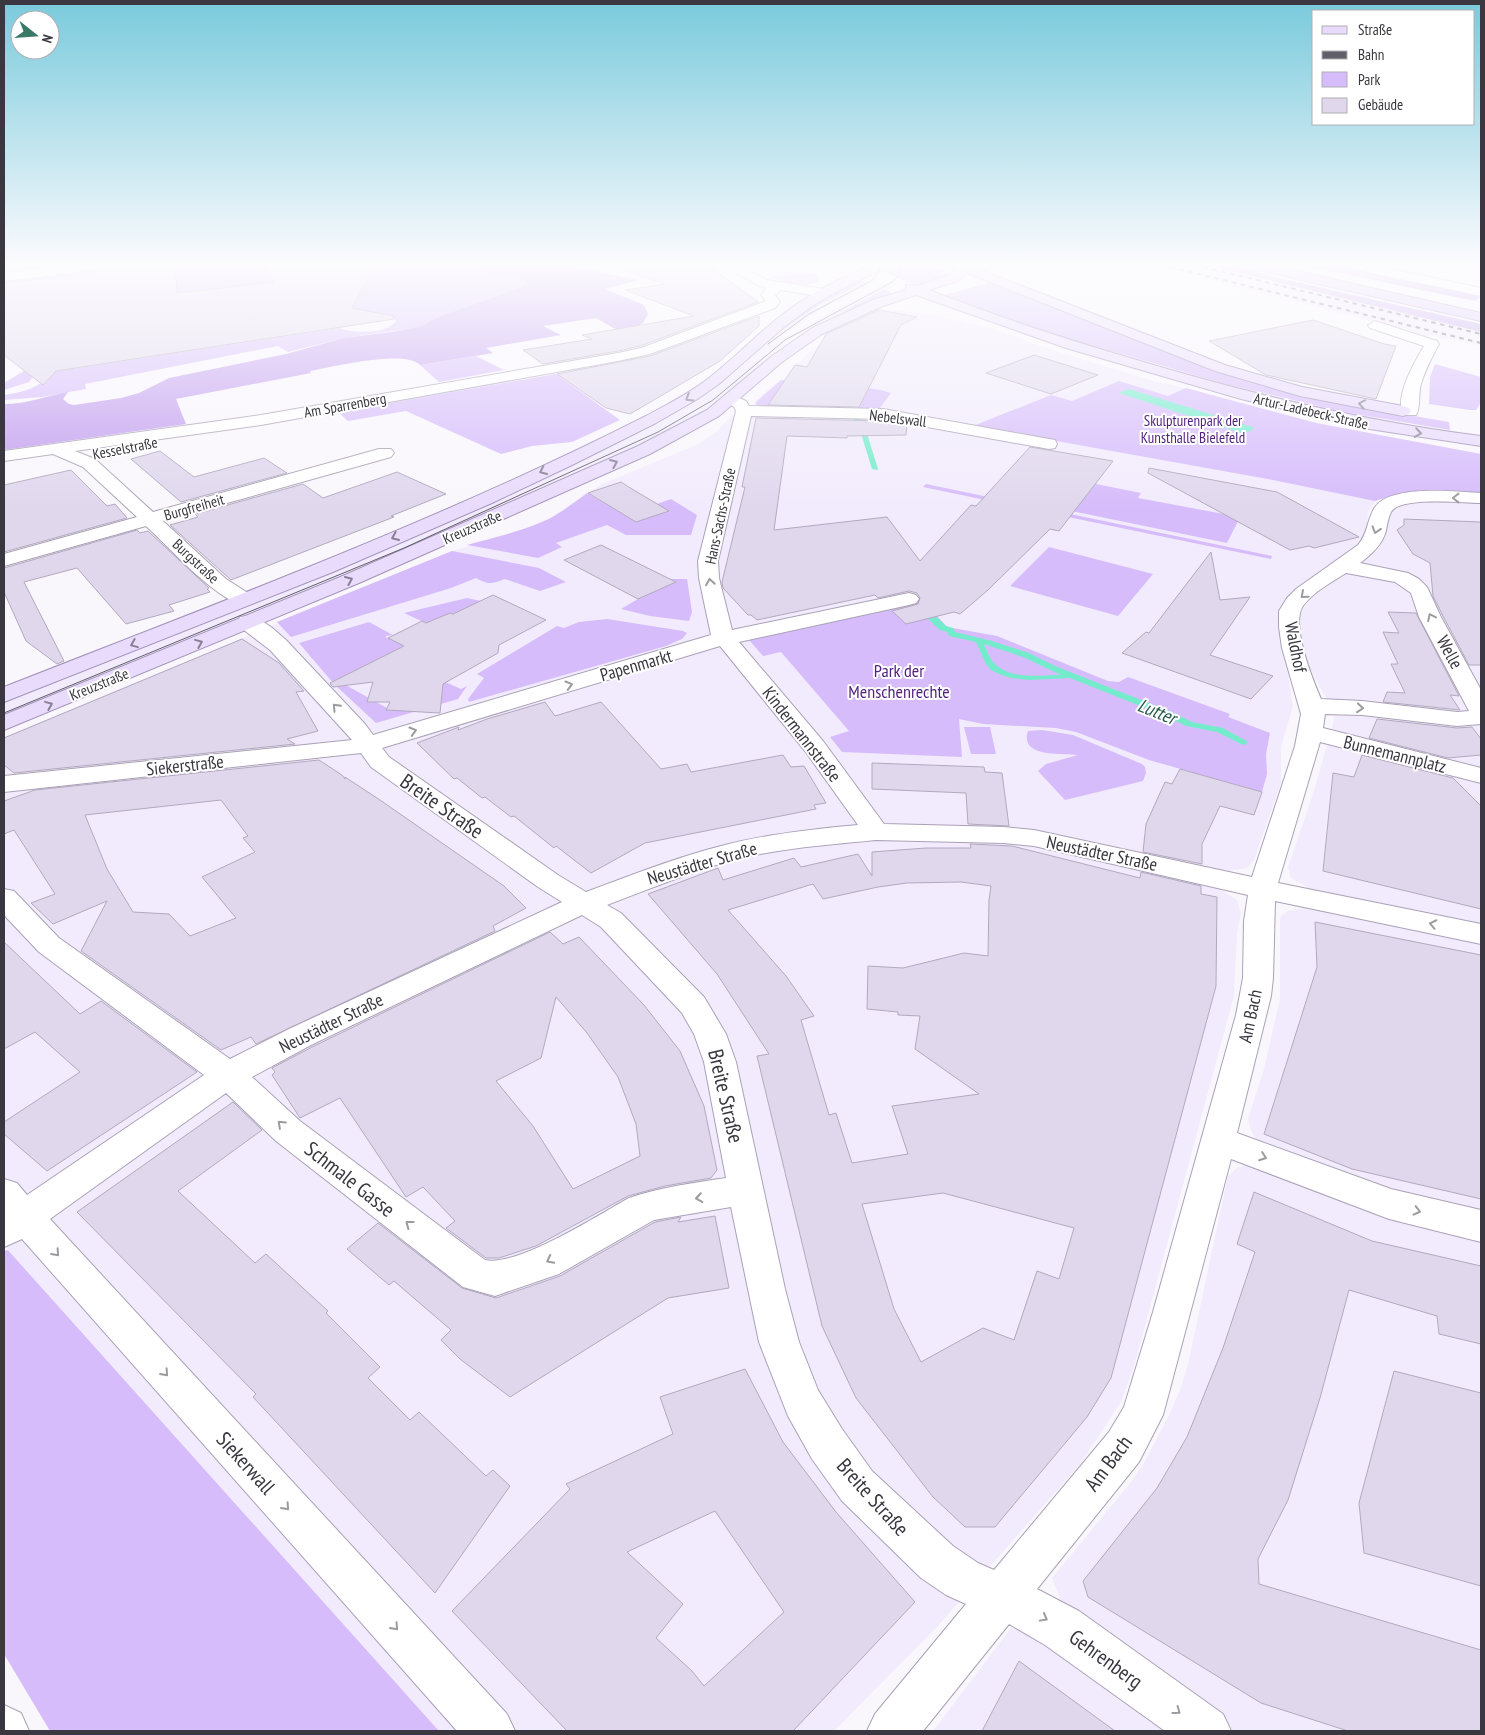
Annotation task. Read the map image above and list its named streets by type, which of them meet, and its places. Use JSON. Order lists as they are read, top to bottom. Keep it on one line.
{"streets":{"main road":["Artur-Ladebeck-Straße","Kreuzstraße"],"street":["Am Sparrenberg","Nebelswall","Kesselstraße","Burgfreiheit","Hans-Sachs-Straße","Burgstraße","Waldhof","Welle","Papenmarkt","Kindermannstraße","Bunnemannplatz","Siekerstraße","Breite Straße","Neustädter Straße","Am Bach","Schmale Gasse","Siekerwall","Gehrenberg"]},"crossings":[["Am Sparrenberg","Kesselstraße"],["Am Sparrenberg","Burgstraße"],["Nebelswall","Hans-Sachs-Straße"],["Nebelswall","Kreuzstraße"],["Kesselstraße","Burgstraße"],["Burgfreiheit","Burgstraße"],["Hans-Sachs-Straße","Kreuzstraße"],["Hans-Sachs-Straße","Papenmarkt"],["Hans-Sachs-Straße","Kindermannstraße"],["Kreuzstraße","Burgstraße"],["Kreuzstraße","Breite Straße"],["Waldhof","Welle"],["Waldhof","Bunnemannplatz"],["Waldhof","Neustädter Straße"],["Waldhof","Am Bach"],["Papenmarkt","Kindermannstraße"],["Papenmarkt","Siekerstraße"],["Papenmarkt","Breite Straße"],["Kindermannstraße","Neustädter Straße"],["Siekerstraße","Breite Straße"],["Breite Straße","Neustädter Straße"],["Breite Straße","Am Bach"],["Breite Straße","Schmale Gasse"],["Breite Straße","Gehrenberg"],["Neustädter Straße","Am Bach"],["Neustädter Straße","Schmale Gasse"],["Neustädter Straße","Siekerwall"],["Am Bach","Gehrenberg"]],"one_way":["Hans-Sachs-Straße","Papenmarkt","Schmale Gasse","Siekerwall","Gehrenberg"],"water":["Lutter"],"parks":["Skulpturenpark der Kunsthalle Bielefeld","Park der Menschenrechte"],"legend":["Straße","Bahn","Park","Gebäude"],"north":"right"}
